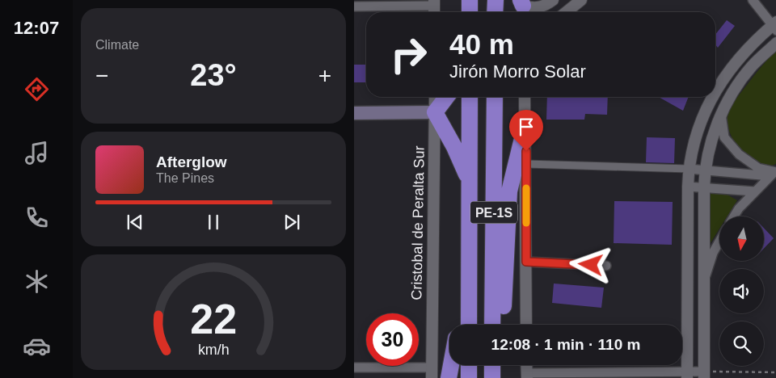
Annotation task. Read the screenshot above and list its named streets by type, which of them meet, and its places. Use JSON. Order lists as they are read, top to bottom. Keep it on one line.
{"streets":{"highway":["PE-1S"],"street":["Cristobal de Peralta Sur"]},"north":"bottom","page":{"tabs":"12:07","tile":"Climate","turn":["40 m","Jirón Morro Solar"],"heat":["−","23°","+"],"song":["Afterglow","The Pines"],"limit":"30","trip":"12:08 · 1 min · 110 m","gauge":["22","km/h"]}}
